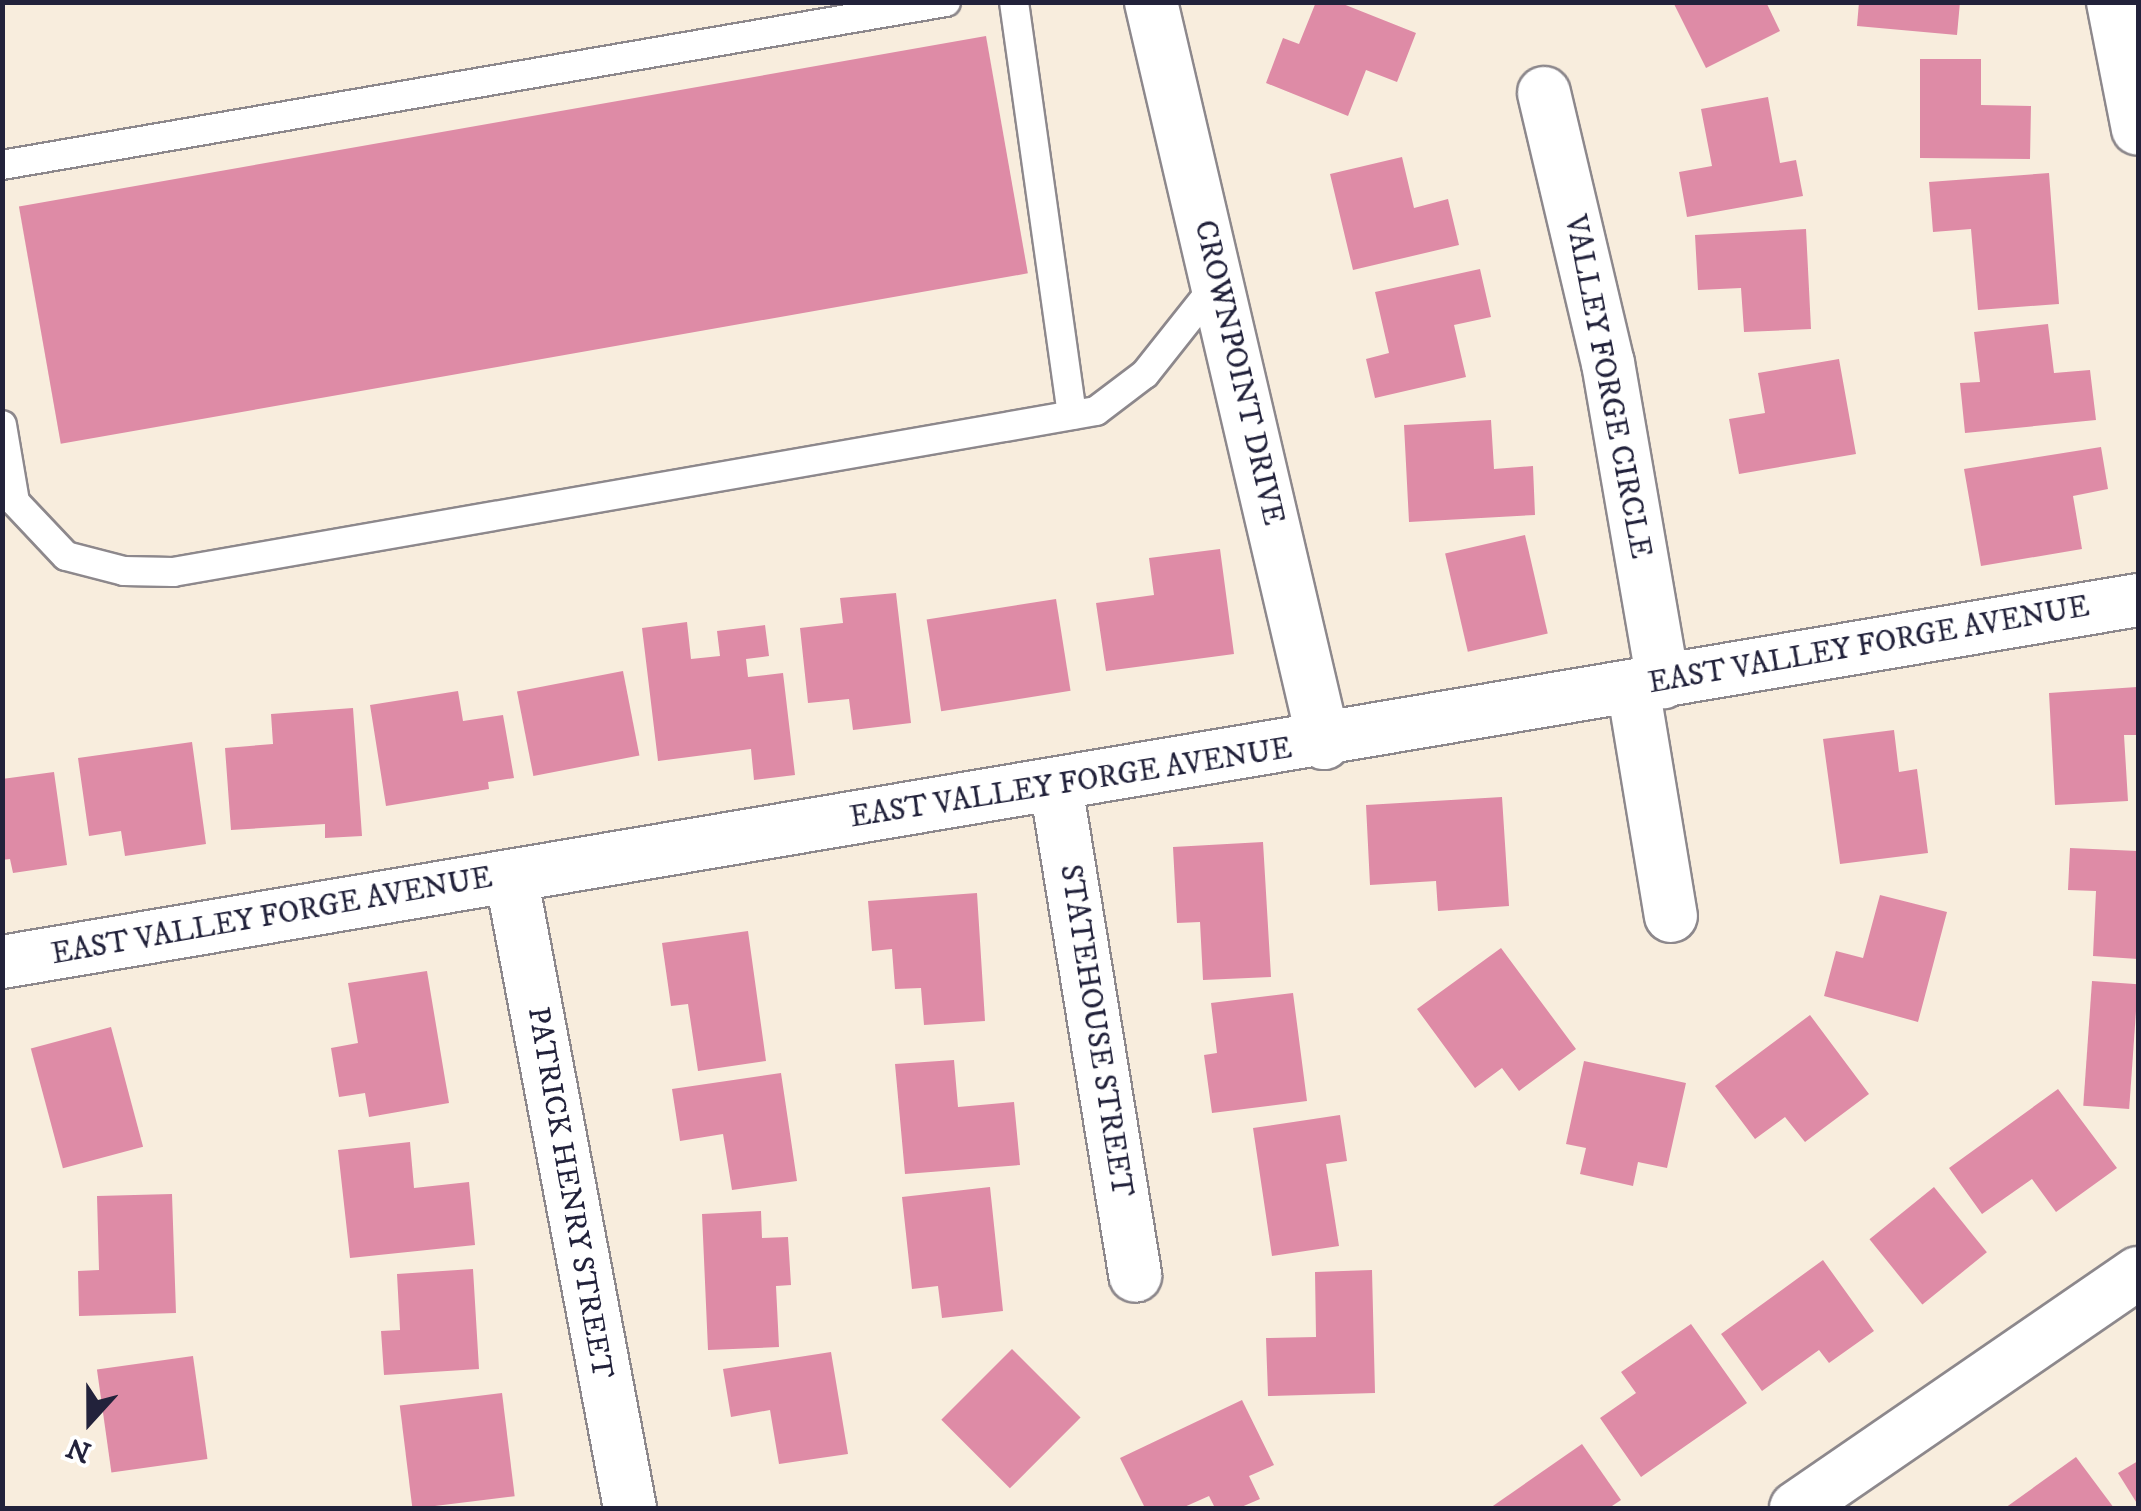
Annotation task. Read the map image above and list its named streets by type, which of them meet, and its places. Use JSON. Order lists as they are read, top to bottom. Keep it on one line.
{"streets":{"street":["CROWNPOINT DRIVE","VALLEY FORGE CIRCLE","EAST VALLEY FORGE AVENUE","STATEHOUSE STREET","PATRICK HENRY STREET"]},"crossings":[["CROWNPOINT DRIVE","EAST VALLEY FORGE AVENUE"],["VALLEY FORGE CIRCLE","EAST VALLEY FORGE AVENUE"],["EAST VALLEY FORGE AVENUE","STATEHOUSE STREET"],["EAST VALLEY FORGE AVENUE","PATRICK HENRY STREET"]],"north":"bottom"}
